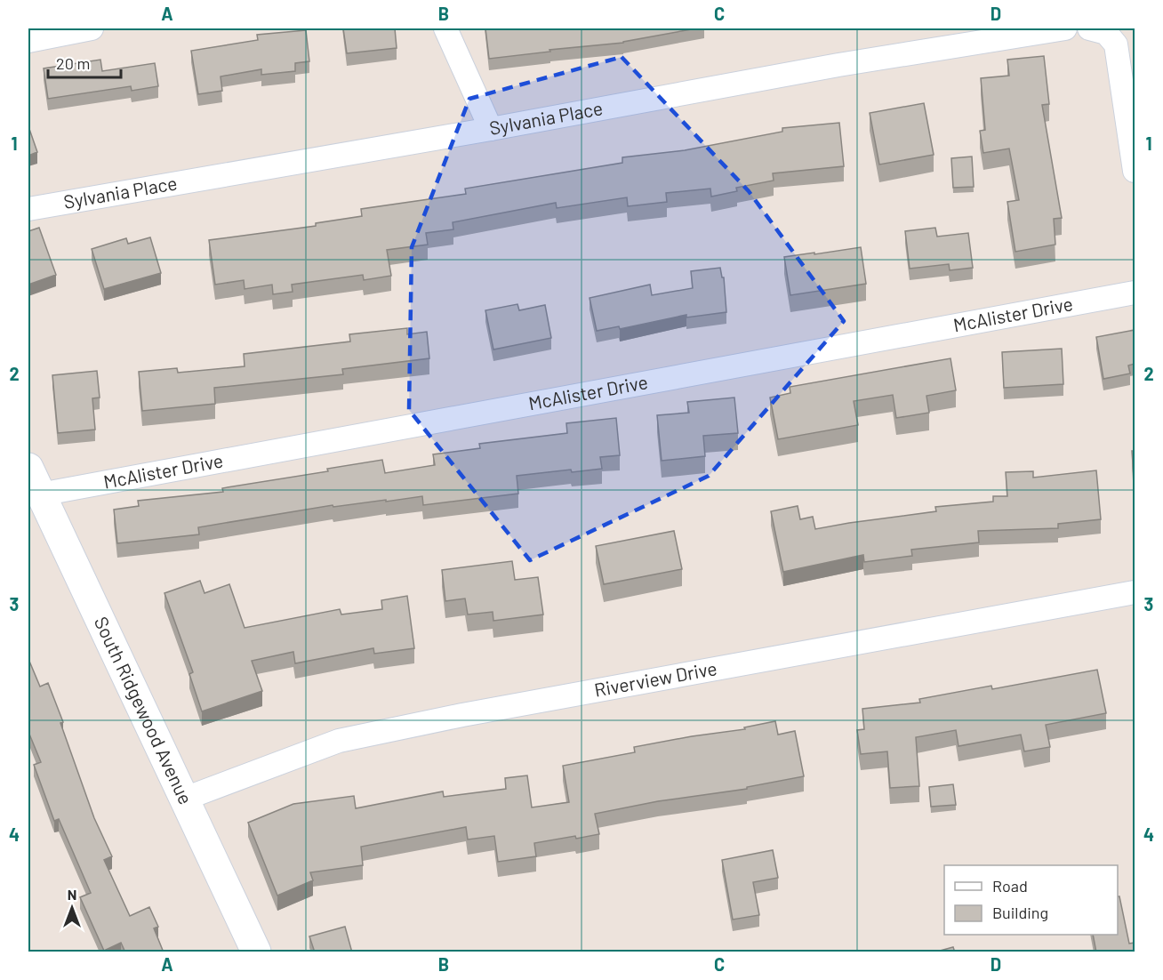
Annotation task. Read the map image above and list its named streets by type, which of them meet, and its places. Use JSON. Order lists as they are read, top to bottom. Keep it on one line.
{"streets":{"street":["Sylvania Place","McAlister Drive","Riverview Drive","South Ridgewood Avenue"]},"crossings":[["McAlister Drive","South Ridgewood Avenue"],["Riverview Drive","South Ridgewood Avenue"]],"legend":["Road","Building"],"scale_bar":"20 m","north":"top","grid":{"columns":["A","B","C","D"],"rows":["1","2","3","4"]}}
